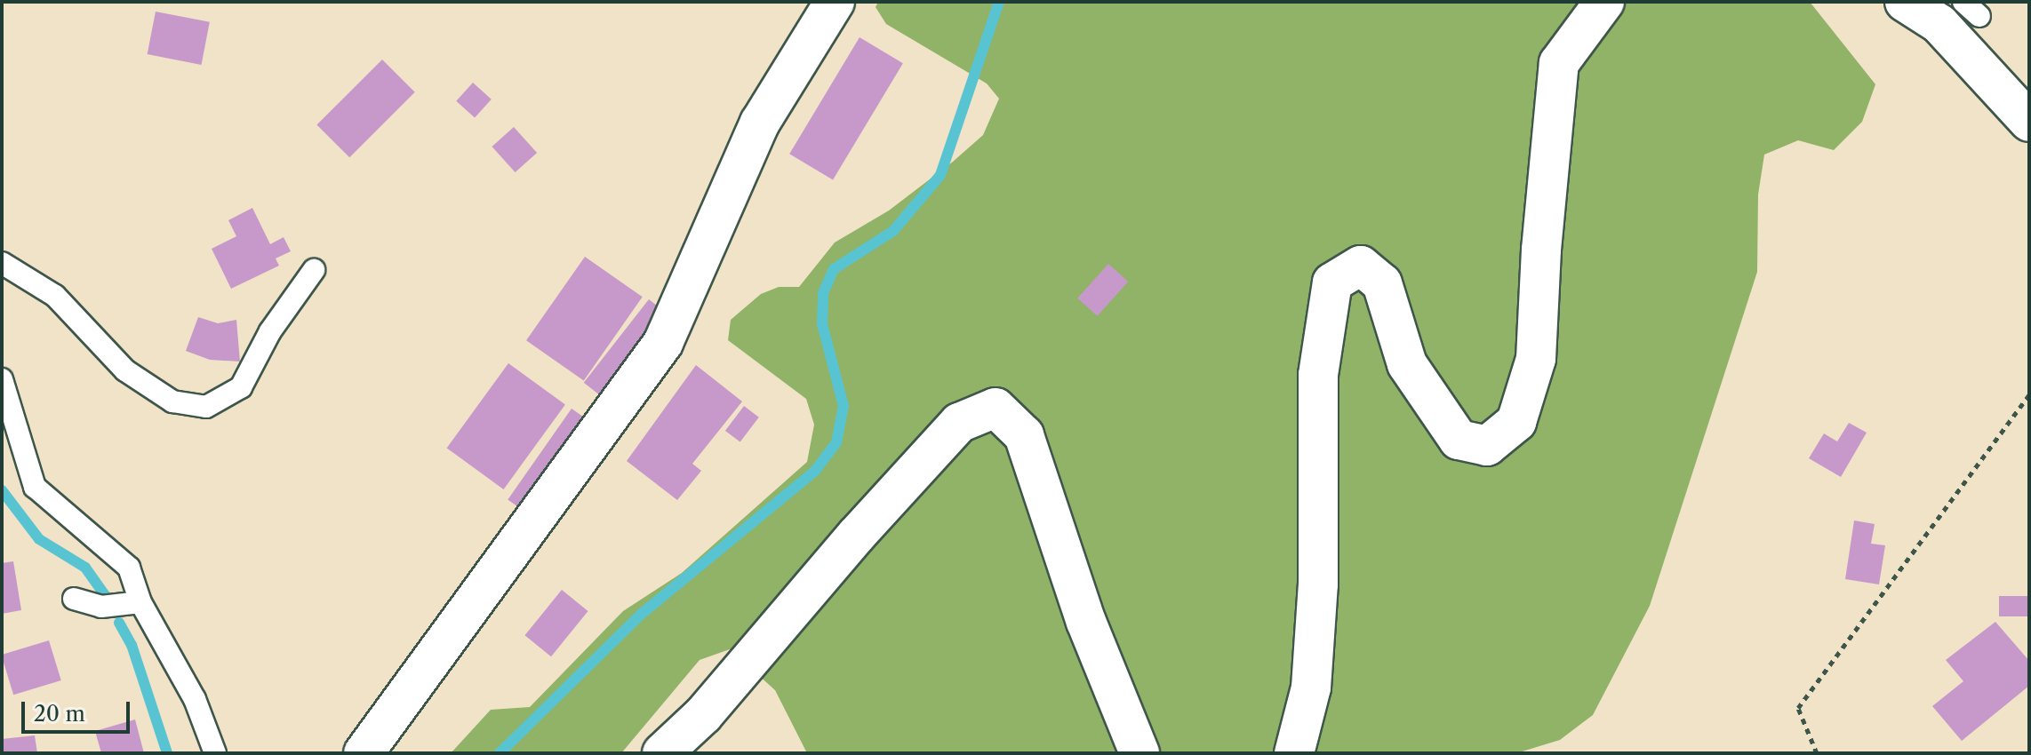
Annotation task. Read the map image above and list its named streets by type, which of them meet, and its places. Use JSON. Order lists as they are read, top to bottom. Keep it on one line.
{"scale_bar":"20 m"}
